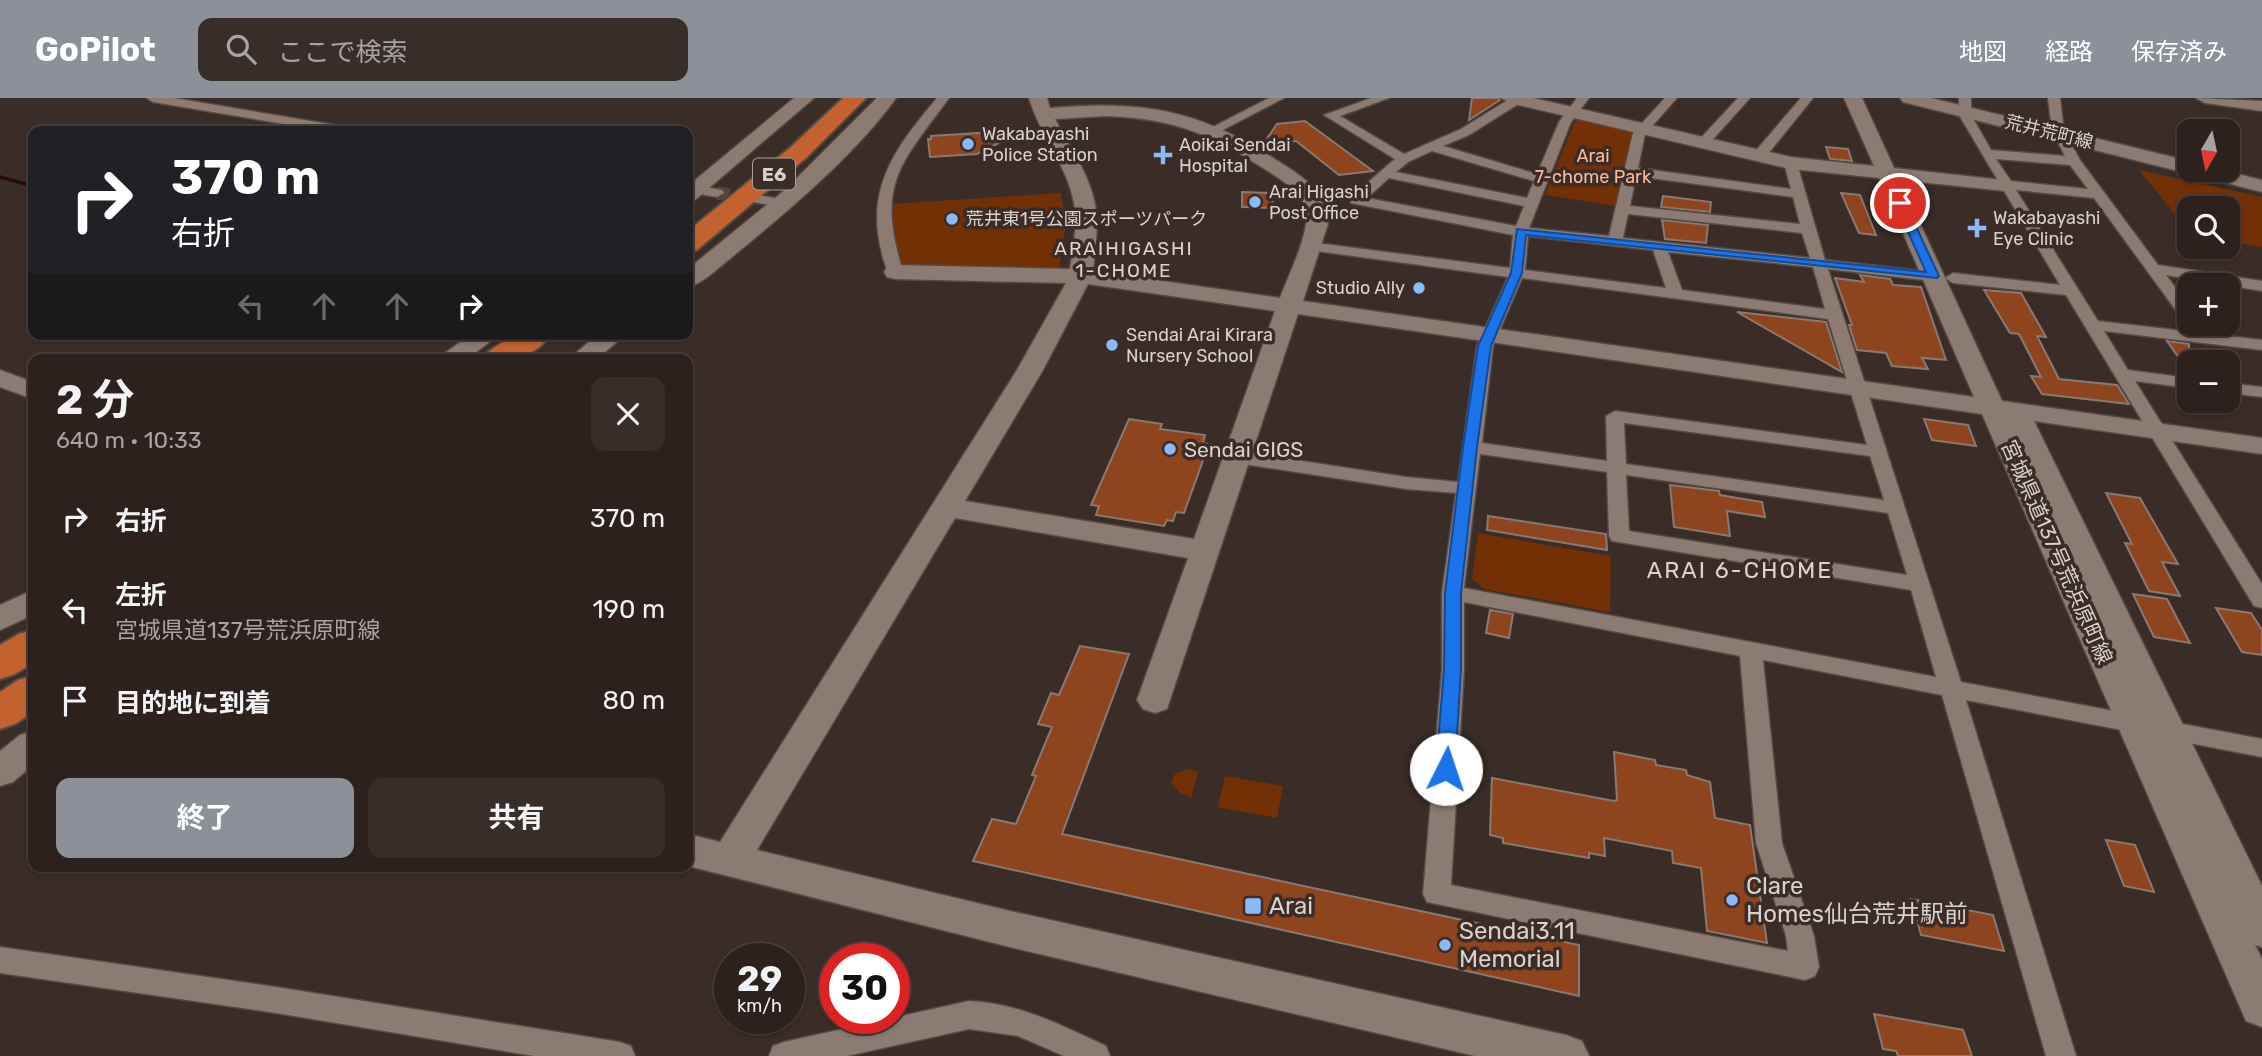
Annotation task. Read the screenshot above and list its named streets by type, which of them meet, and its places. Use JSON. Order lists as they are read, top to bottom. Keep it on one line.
{"streets":{"highway":["E6"],"street":["荒井荒町線","宮城県道137号荒浜原町線"]},"districts":["ARAIHIGASHI 1-CHOME","ARAI 6-CHOME"],"parks":["Arai 7-chome Park"],"places":{"other":["Wakabayashi Police Station","Arai Higashi Post Office","荒井東1号公園スポーツパーク","Studio Ally","Sendai Arai Kirara Nursery School","Sendai GIGS","Clare Homes仙台荒井駅前","Sendai3.11 Memorial"],"health":["Aoikai Sendai Hospital","Wakabayashi Eye Clinic"],"transit":["Arai"]},"north":"bottom","page":{"header":"GoPilot","search":"ここで検索","nav":["地図","経路","保存済み"],"map_buttons":["+","−"],"turn":["370 m","右折"],"heading":["2 分","640 m · 10:33"],"list":[{"name":"右折","value":"370 m"},{"name":"左折","note":"宮城県道137号荒浜原町線","value":"190 m"},{"name":"目的地に到着","value":"80 m"}],"buttons":["終了","共有"],"speed":"29 km/h","limit":"30"}}
